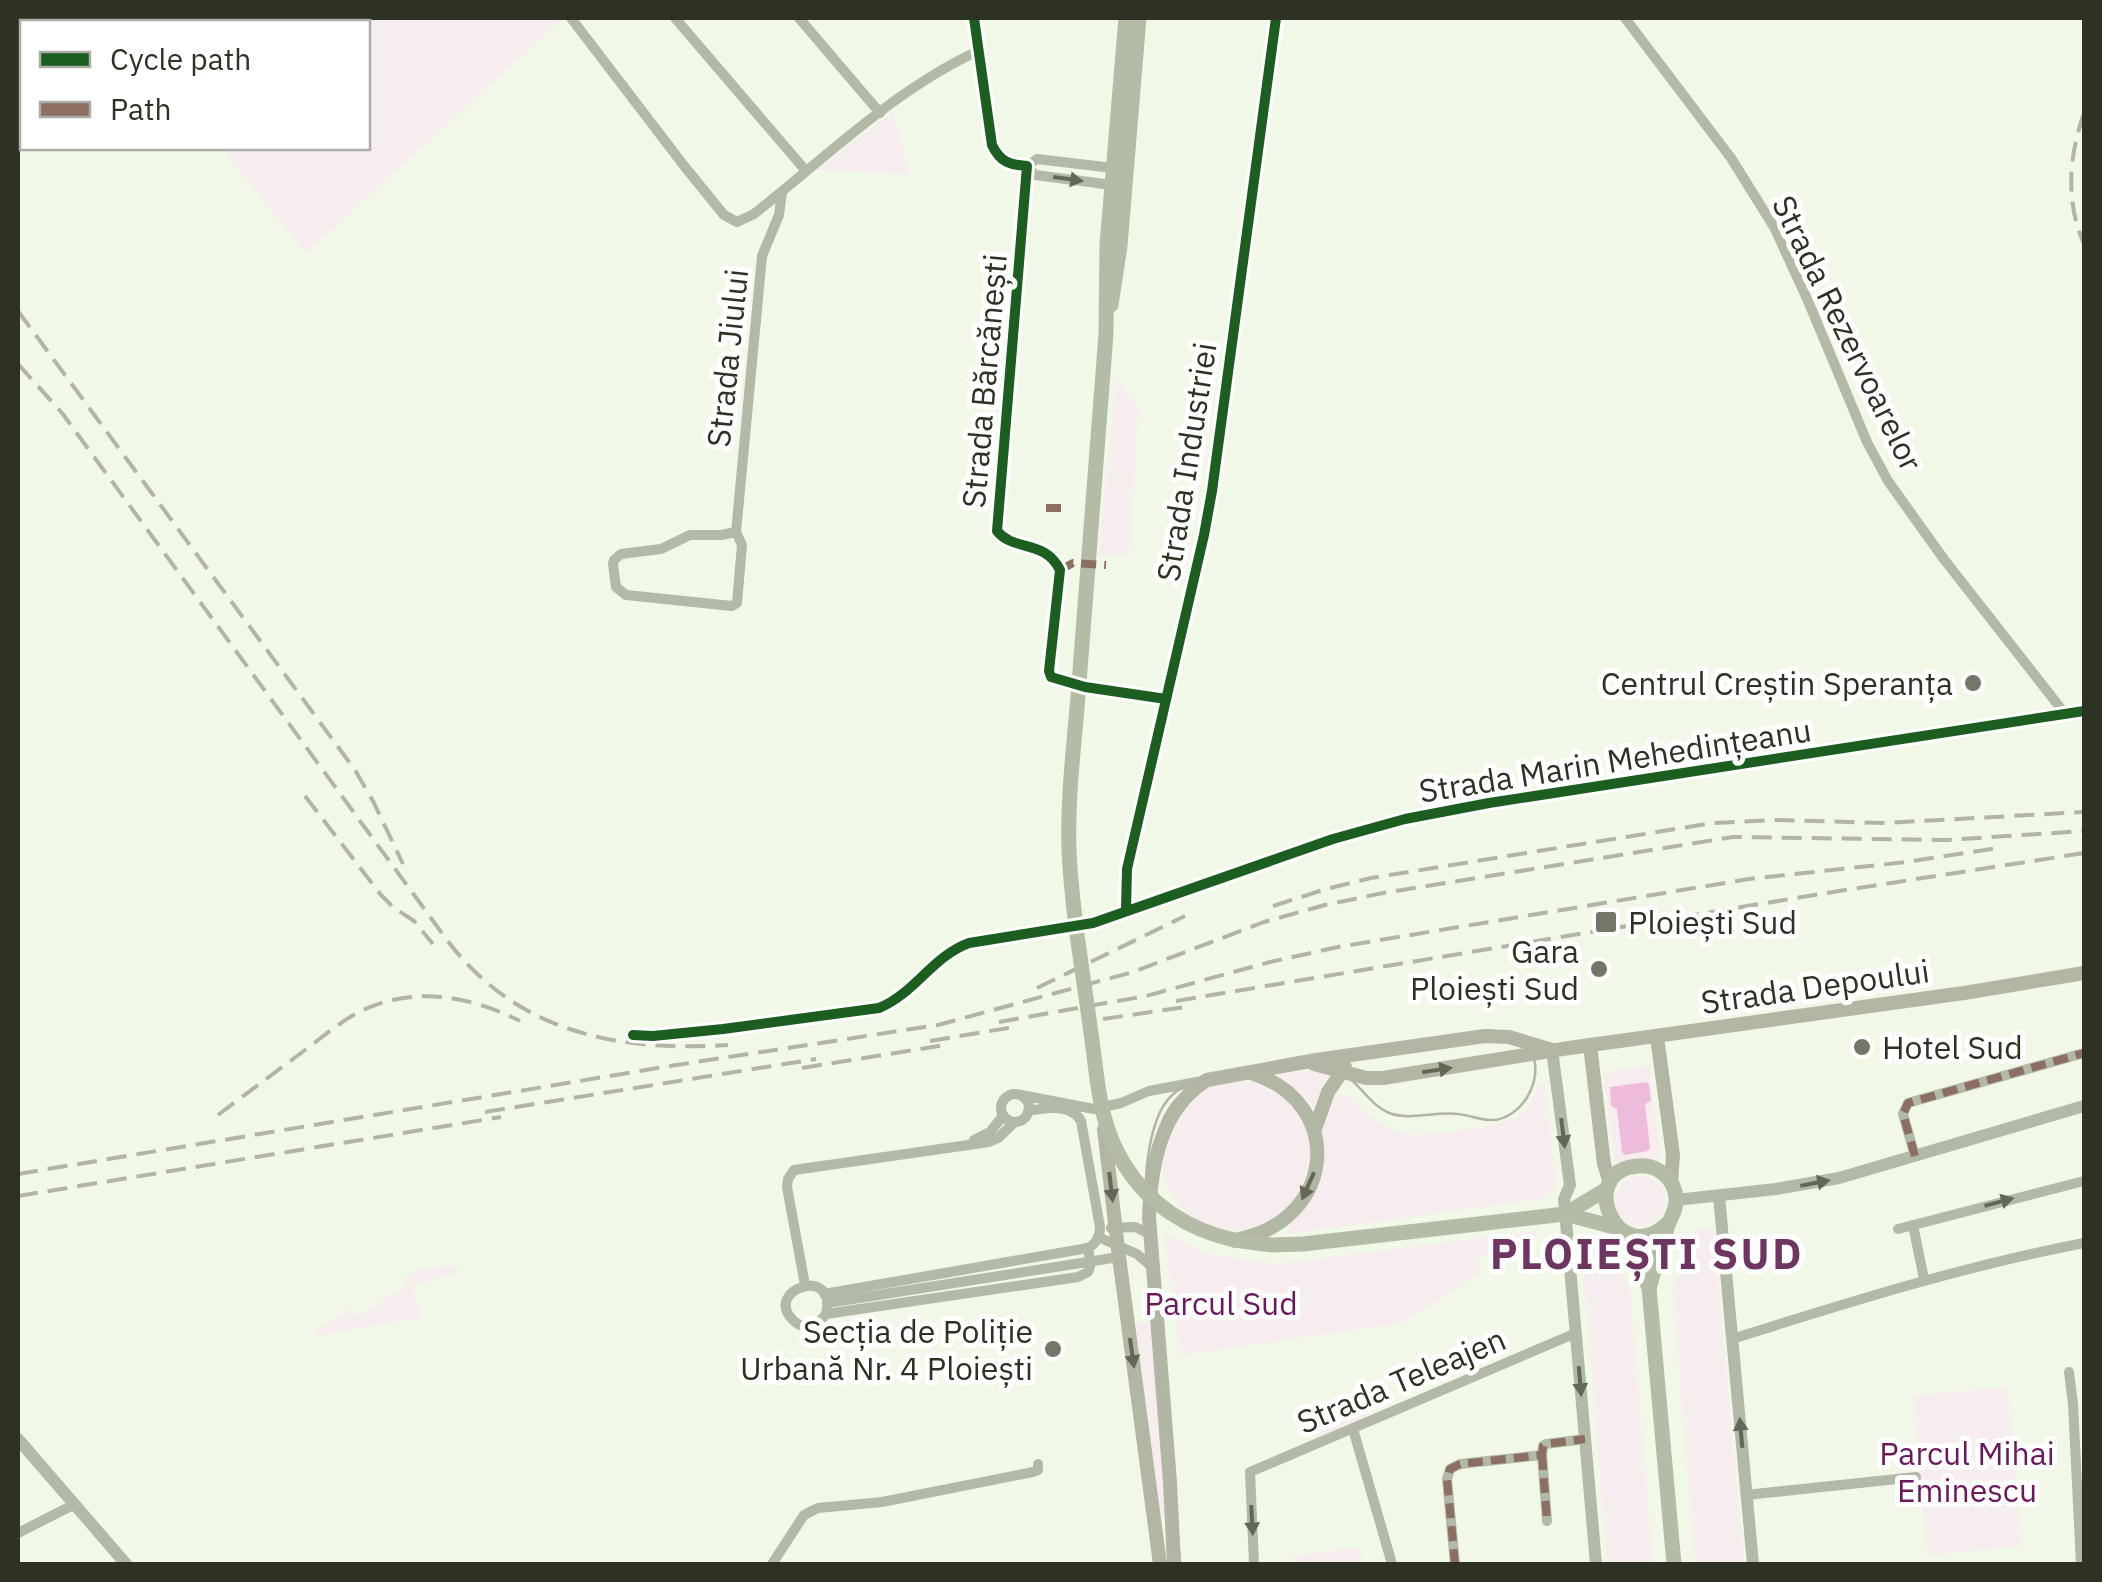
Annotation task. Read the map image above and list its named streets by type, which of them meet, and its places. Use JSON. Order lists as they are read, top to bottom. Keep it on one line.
{"streets":{"main road":["Strada Depoului"],"street":["Strada Rezervoarelor","Strada Jiului","Strada Bărcănești","Strada Industriei","Strada Marin Mehedințeanu","Strada Teleajen"]},"crossings":[["Strada Rezervoarelor","Strada Marin Mehedințeanu"],["Strada Bărcănești","Strada Industriei"],["Strada Industriei","Strada Marin Mehedințeanu"]],"one_way":["Strada Teleajen"],"districts":["PLOIEȘTI SUD"],"parks":["Parcul Sud","Parcul Mihai Eminescu"],"places":{"other":["Centrul Creștin Speranța","Gara Ploiești Sud","Hotel Sud","Secția de Poliție Urbană Nr. 4 Ploiești"],"transit":["Ploiești Sud"]},"legend":["Cycle path","Path"]}
